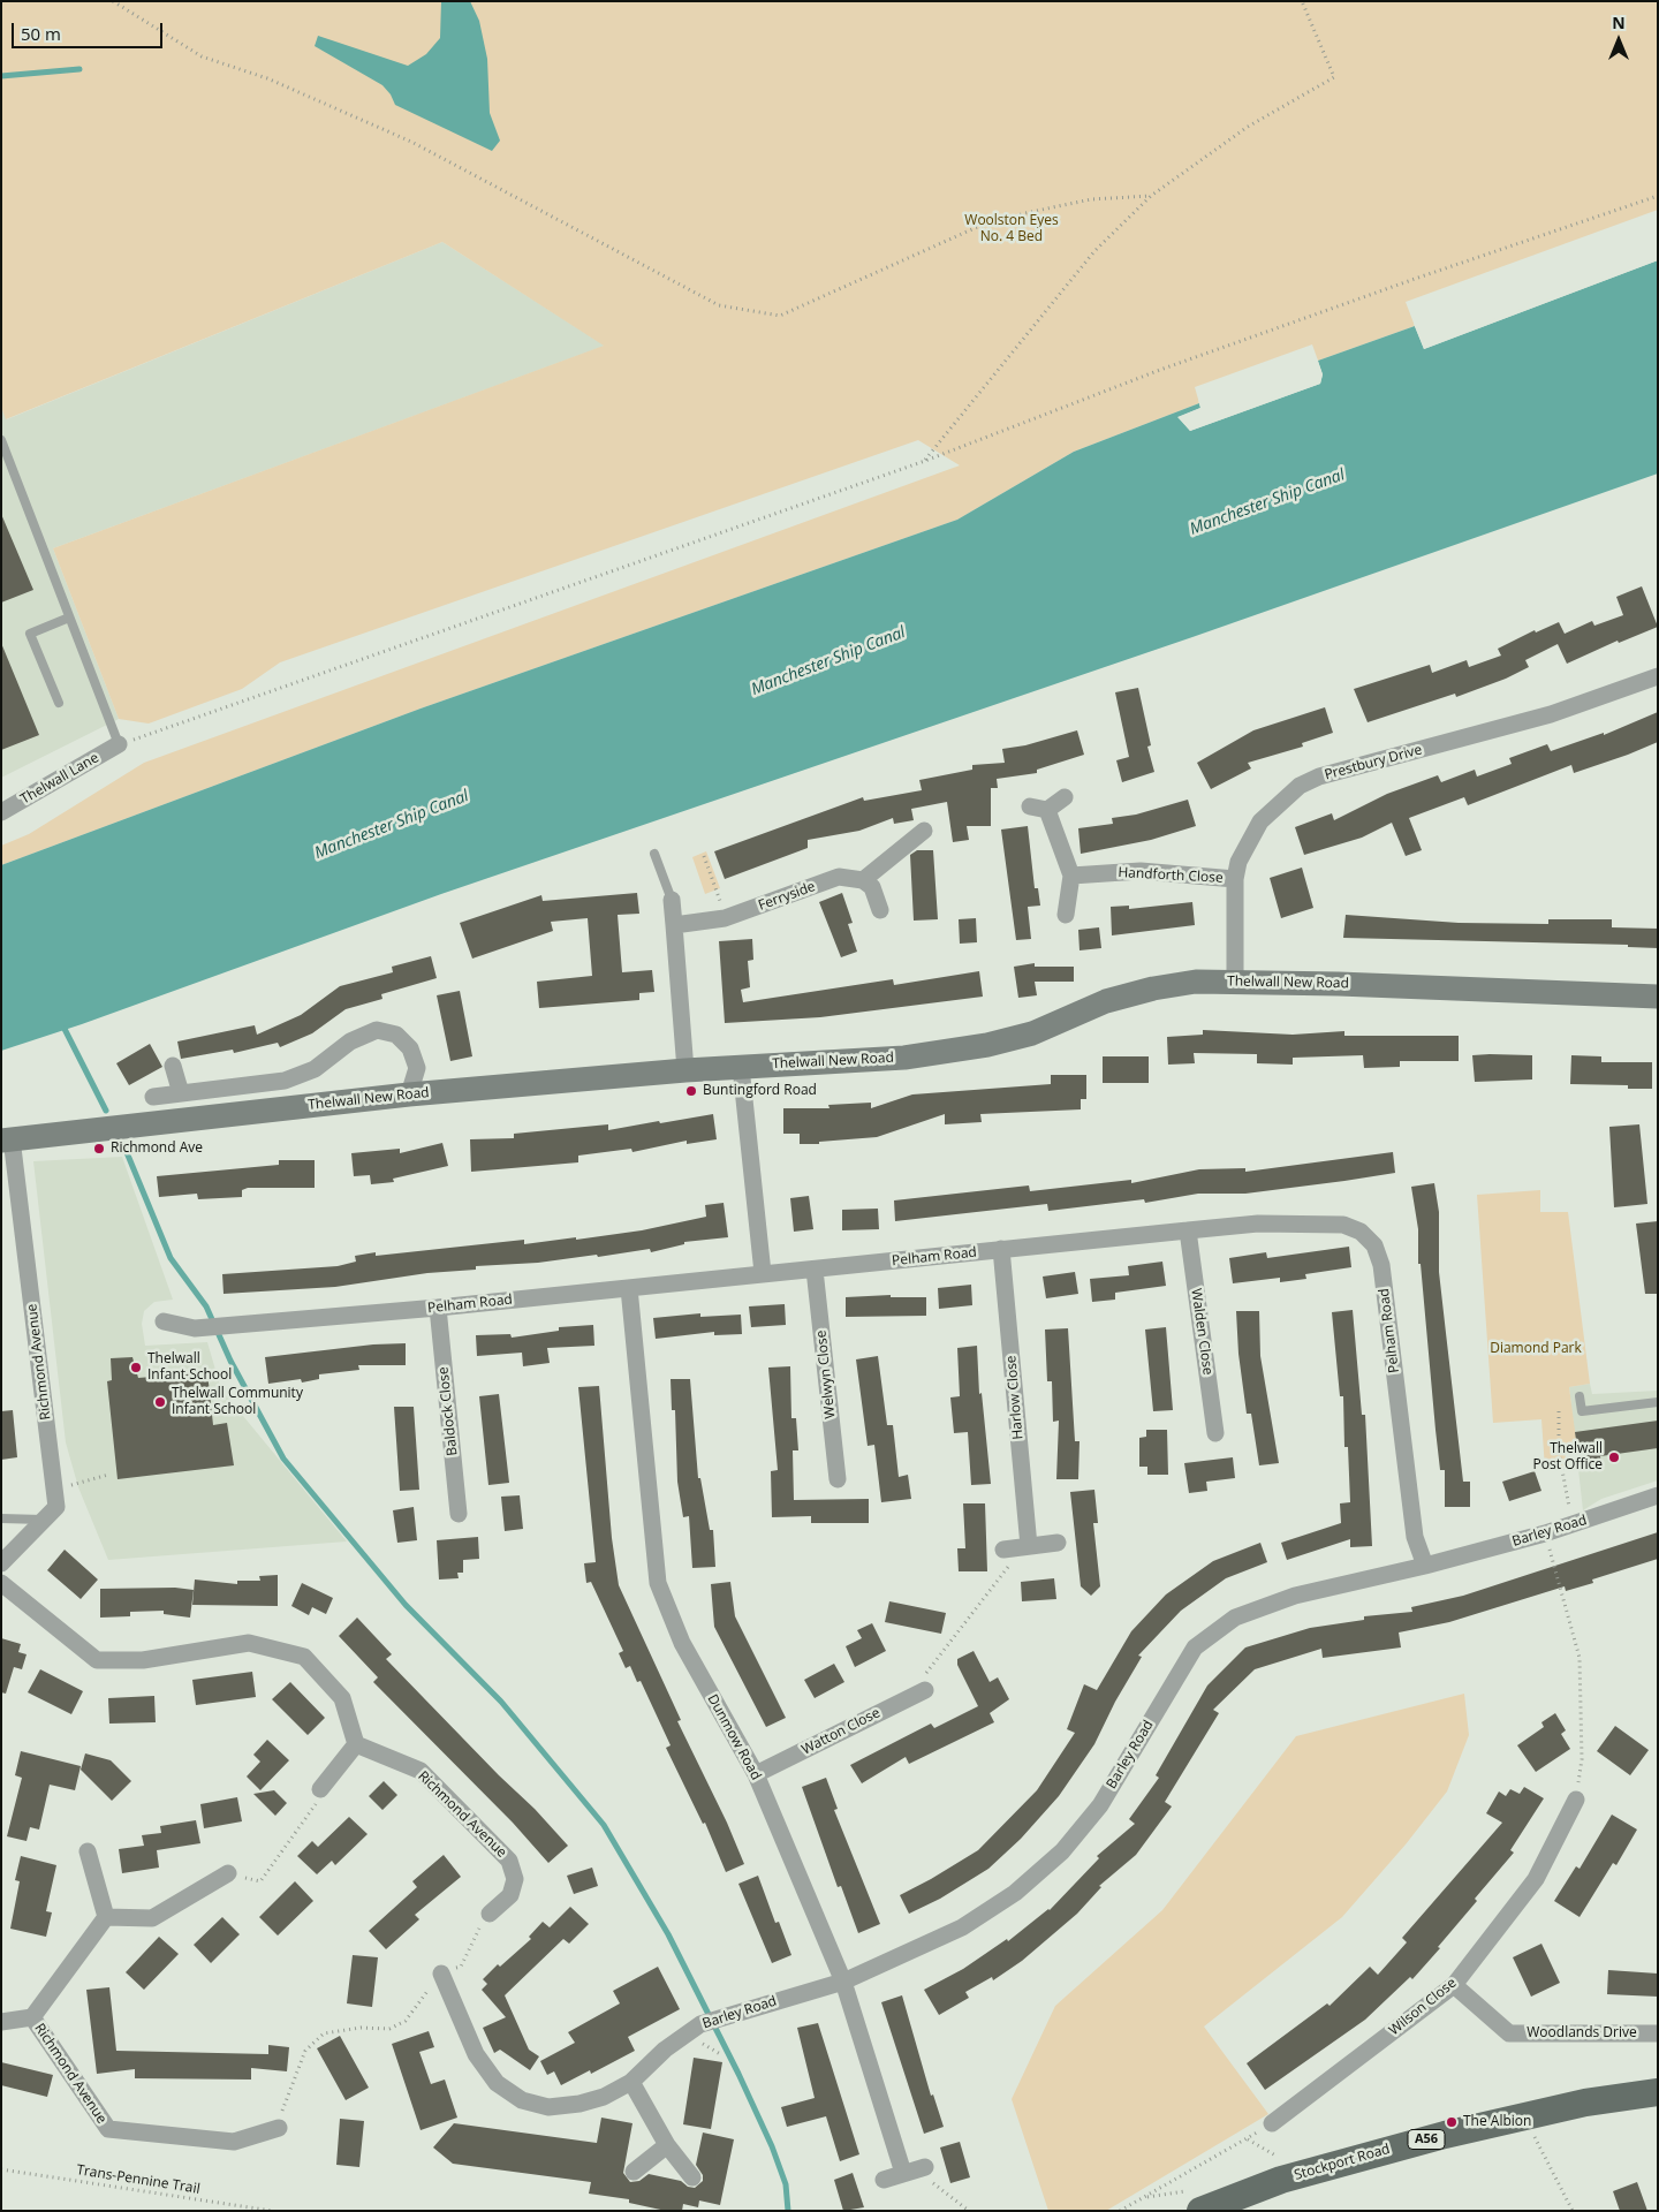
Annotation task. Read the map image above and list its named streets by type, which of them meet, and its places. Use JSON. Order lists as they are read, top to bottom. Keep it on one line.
{"streets":{"main road":["Thelwall New Road","A56","Stockport Road"],"street":["Prestbury Drive","Thelwall Lane","Handforth Close","Ferryside","Pelham Road","Walden Close","Richmond Avenue","Welwyn Close","Harlow Close","Baldock Close","Barley Road","Watton Close","Dunmow Road","Wilson Close","Woodlands Drive"],"path":["Trans-Pennine Trail"]},"crossings":[["Prestbury Drive","Handforth Close"],["Prestbury Drive","Thelwall New Road"],["Thelwall New Road","Richmond Avenue"],["Pelham Road","Walden Close"],["Pelham Road","Welwyn Close"],["Pelham Road","Harlow Close"],["Pelham Road","Baldock Close"],["Pelham Road","Barley Road"],["Pelham Road","Dunmow Road"],["Barley Road","Dunmow Road"],["Watton Close","Dunmow Road"],["Wilson Close","Woodlands Drive"]],"water":["Manchester Ship Canal"],"parks":["Woolston Eyes No. 4 Bed","Diamond Park"],"places":["Buntingford Road","Richmond Ave","Thelwall Infant School","Thelwall Community Infant School","Thelwall Post Office","The Albion"],"scale_bar":"50 m","north":"top"}
